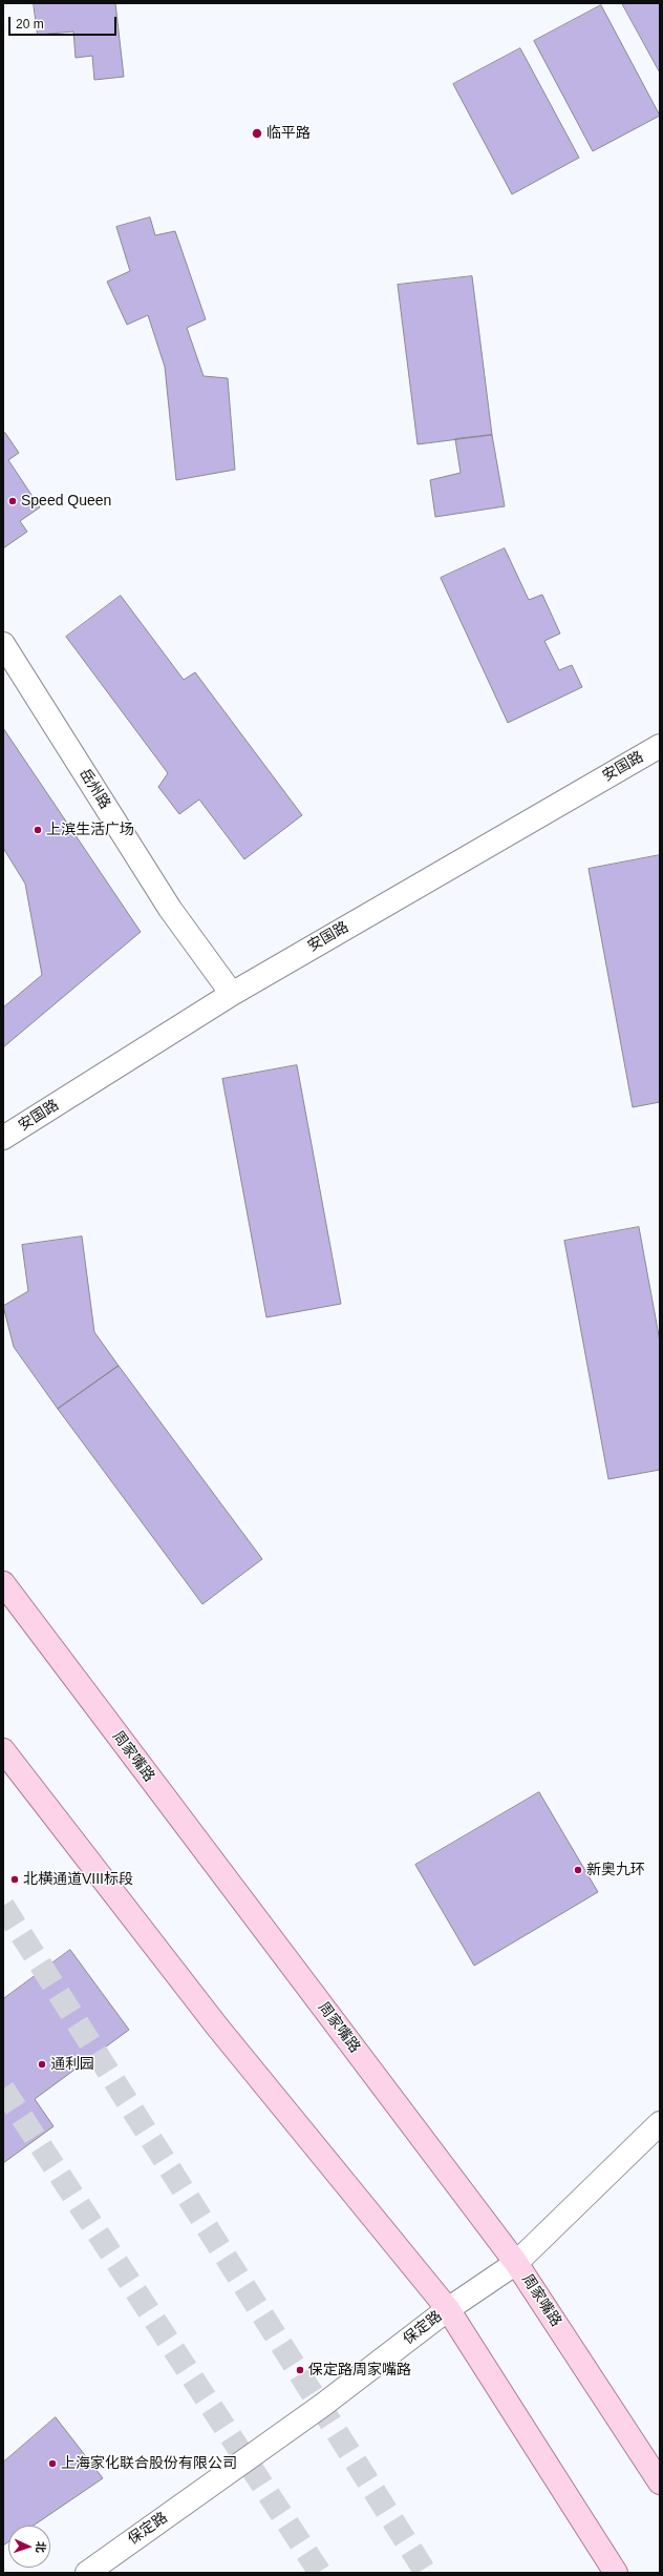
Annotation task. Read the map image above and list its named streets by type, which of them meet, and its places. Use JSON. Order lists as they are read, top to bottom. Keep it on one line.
{"streets":{"main road":["周家嘴路"],"street":["安国路","岳州路","保定路"]},"crossings":[["安国路","岳州路"],["周家嘴路","保定路"]],"places":["临平路","Speed Queen","上滨生活广场","新奥九环","北横通道VIII标段","通利园","保定路周家嘴路","上海家化联合股份有限公司"],"scale_bar":"20 m","north":"right"}
